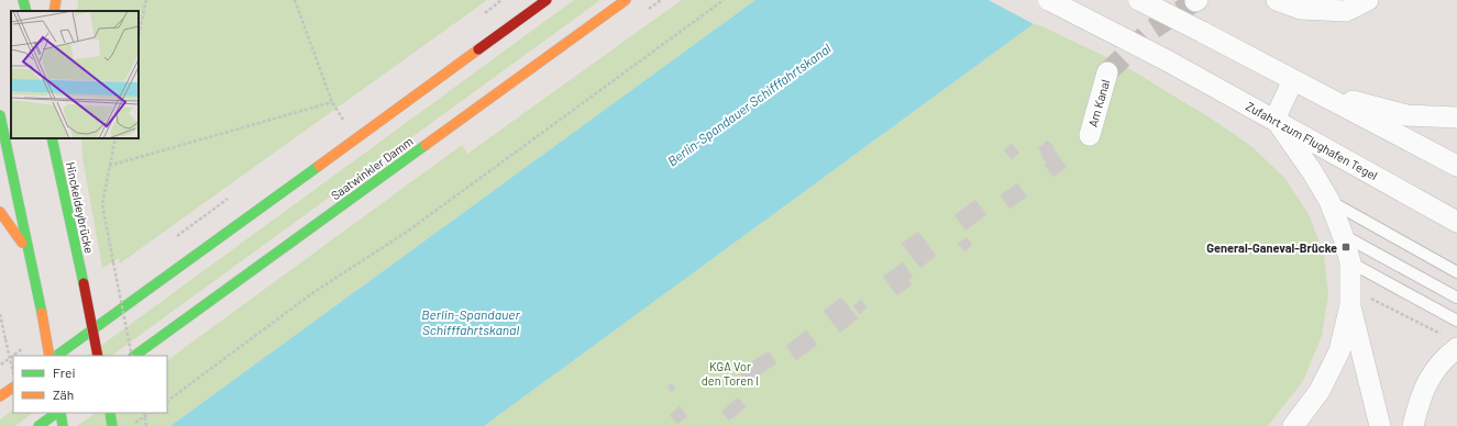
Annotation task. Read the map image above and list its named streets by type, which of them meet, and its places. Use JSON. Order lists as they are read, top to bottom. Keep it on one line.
{"streets":{"main road":["Saatwinkler Damm","Hinckeldeybrücke"],"street":["Am Kanal","Zufahrt zum Flughafen Tegel"]},"water":["Berlin-Spandauer Schifffahrtskanal"],"parks":["KGA Vor den Toren I"],"places":{"transit":["General-Ganeval-Brücke"]},"legend":["Frei","Zäh"]}
